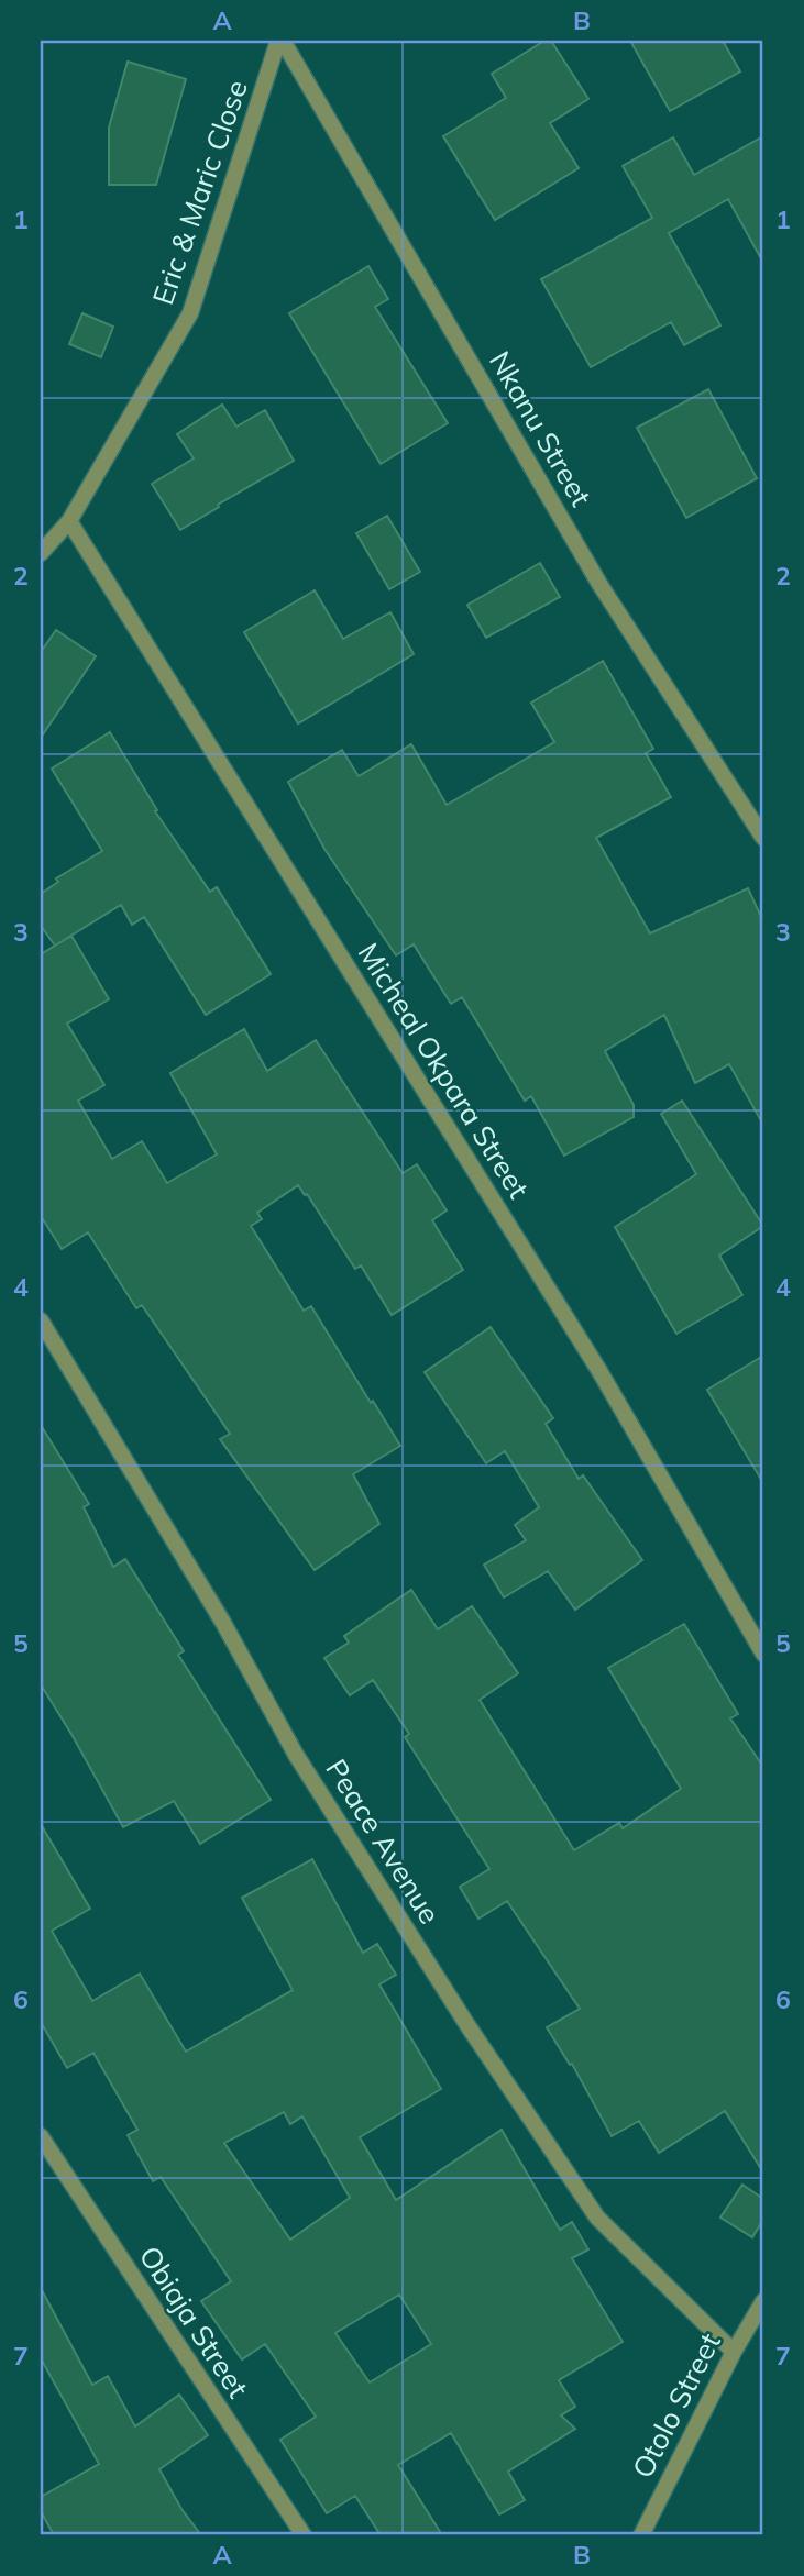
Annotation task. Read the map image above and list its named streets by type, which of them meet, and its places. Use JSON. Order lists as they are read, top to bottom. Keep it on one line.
{"streets":{"street":["Eric & Maric Close","Nkanu Street","Micheal Okpara Street","Peace Avenue","Obiaja Street","Otolo Street"]},"crossings":[["Eric & Maric Close","Nkanu Street"],["Eric & Maric Close","Micheal Okpara Street"],["Peace Avenue","Otolo Street"]],"grid":{"columns":["A","B"],"rows":["1","2","3","4","5","6","7"]}}
